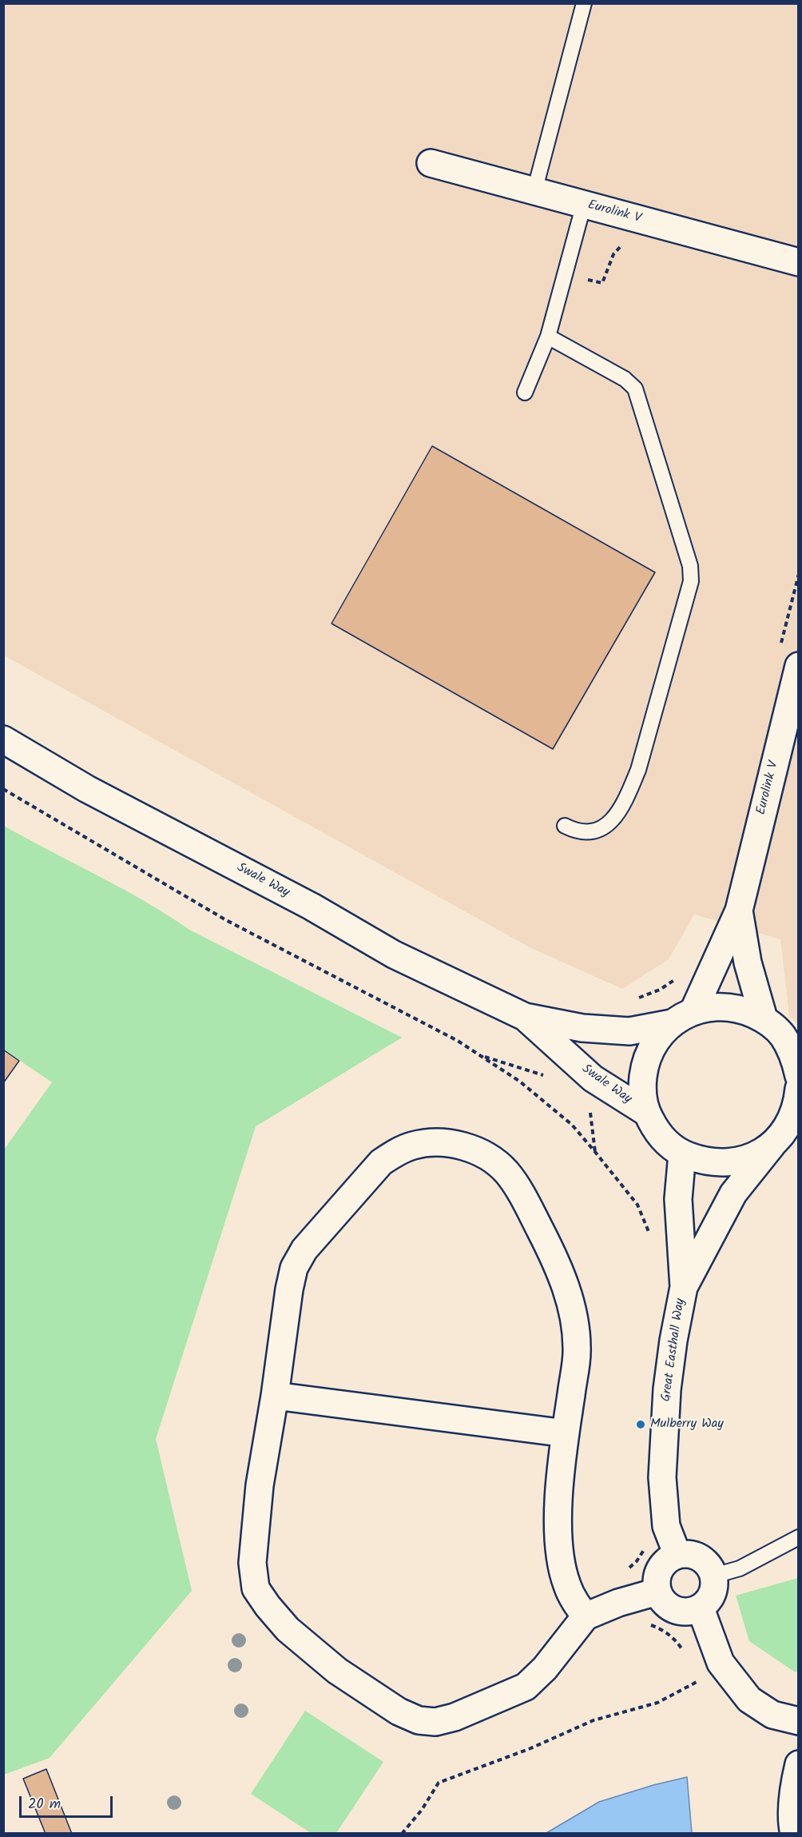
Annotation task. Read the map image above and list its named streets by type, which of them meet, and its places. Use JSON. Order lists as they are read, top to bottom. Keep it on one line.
{"streets":{"street":["Eurolink V","Swale Way","Great Easthall Way"]},"crossings":[["Eurolink V","Swale Way"]],"places":["Mulberry Way"],"scale_bar":"20 m"}
